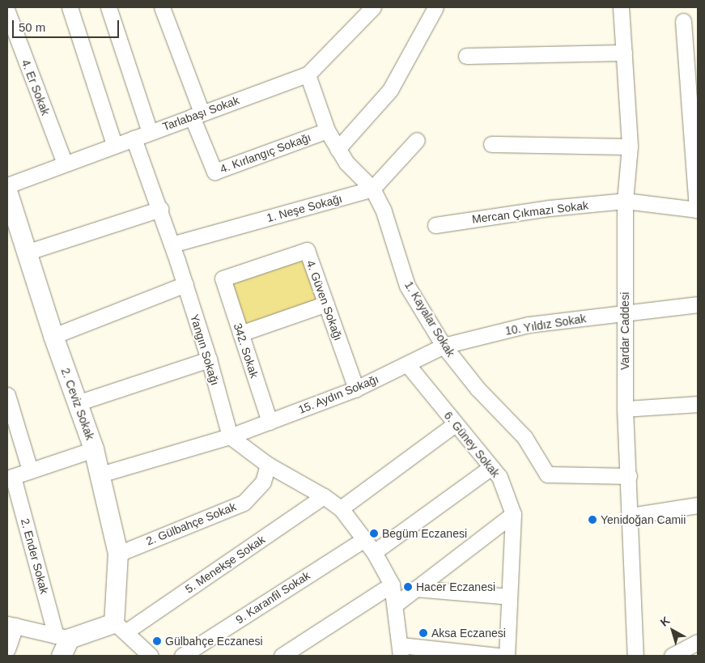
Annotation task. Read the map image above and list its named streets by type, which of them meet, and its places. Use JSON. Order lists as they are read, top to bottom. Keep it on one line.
{"streets":{"main road":["2. Ceviz Sokak"],"street":["4. Er Sokak","Tarlabaşı Sokak","4. Kırlangıç Sokağı","1. Neşe Sokağı","Mercan Çıkmazı Sokak","4. Güven Sokağı","1. Kayalar Sokak","10. Yıldız Sokak","Vardar Caddesi","Yangın Sokağı","342. Sokak","15. Aydın Sokağı","6. Güney Sokak","2. Gülbahçe Sokak","2. Ender Sokak","5. Menekşe Sokak","9. Karanfil Sokak"]},"crossings":[["4. Er Sokak","Tarlabaşı Sokak"],["Tarlabaşı Sokak","4. Kırlangıç Sokağı"],["Tarlabaşı Sokak","1. Kayalar Sokak"],["Tarlabaşı Sokak","Yangın Sokağı"],["4. Kırlangıç Sokağı","1. Kayalar Sokak"],["1. Neşe Sokağı","1. Kayalar Sokak"],["1. Neşe Sokağı","Yangın Sokağı"],["Mercan Çıkmazı Sokak","Vardar Caddesi"],["4. Güven Sokağı","342. Sokak"],["4. Güven Sokağı","15. Aydın Sokağı"],["1. Kayalar Sokak","10. Yıldız Sokak"],["1. Kayalar Sokak","Vardar Caddesi"],["1. Kayalar Sokak","15. Aydın Sokağı"],["10. Yıldız Sokak","Vardar Caddesi"],["10. Yıldız Sokak","15. Aydın Sokağı"],["Yangın Sokağı","15. Aydın Sokağı"],["342. Sokak","15. Aydın Sokağı"],["15. Aydın Sokağı","2. Ceviz Sokak"],["15. Aydın Sokağı","6. Güney Sokak"],["2. Ceviz Sokak","2. Gülbahçe Sokak"],["2. Ceviz Sokak","5. Menekşe Sokak"]],"places":["Yenidoğan Camii","Begüm Eczanesi","Hacer Eczanesi","Aksa Eczanesi","Gülbahçe Eczanesi"],"scale_bar":"50 m","north":"top left"}
